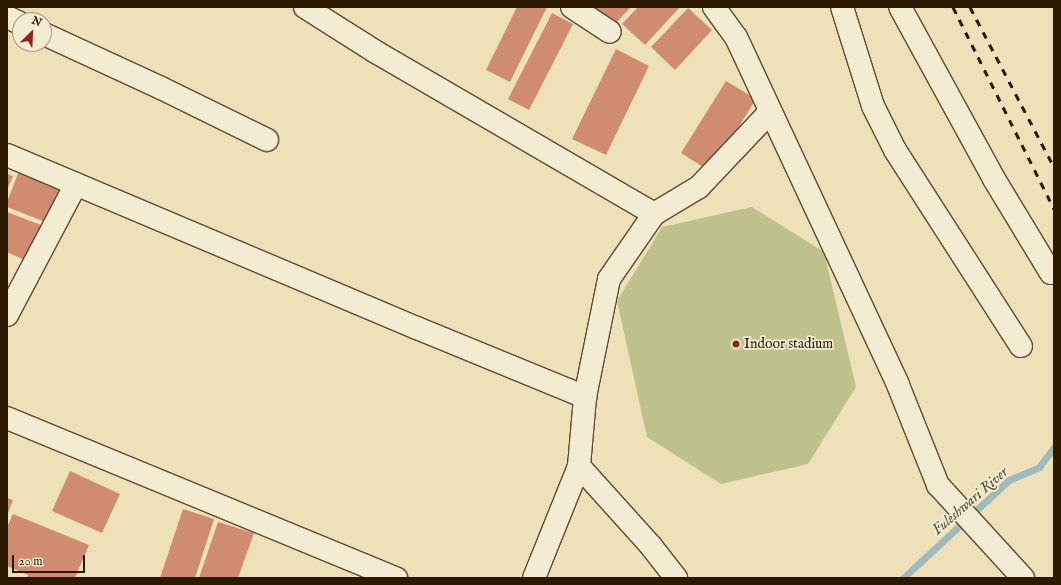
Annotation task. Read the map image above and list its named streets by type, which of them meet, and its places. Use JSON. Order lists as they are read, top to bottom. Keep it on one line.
{"water":["Fuleshwari River"],"places":["Indoor stadium"],"scale_bar":"20 m","north":"top right"}
